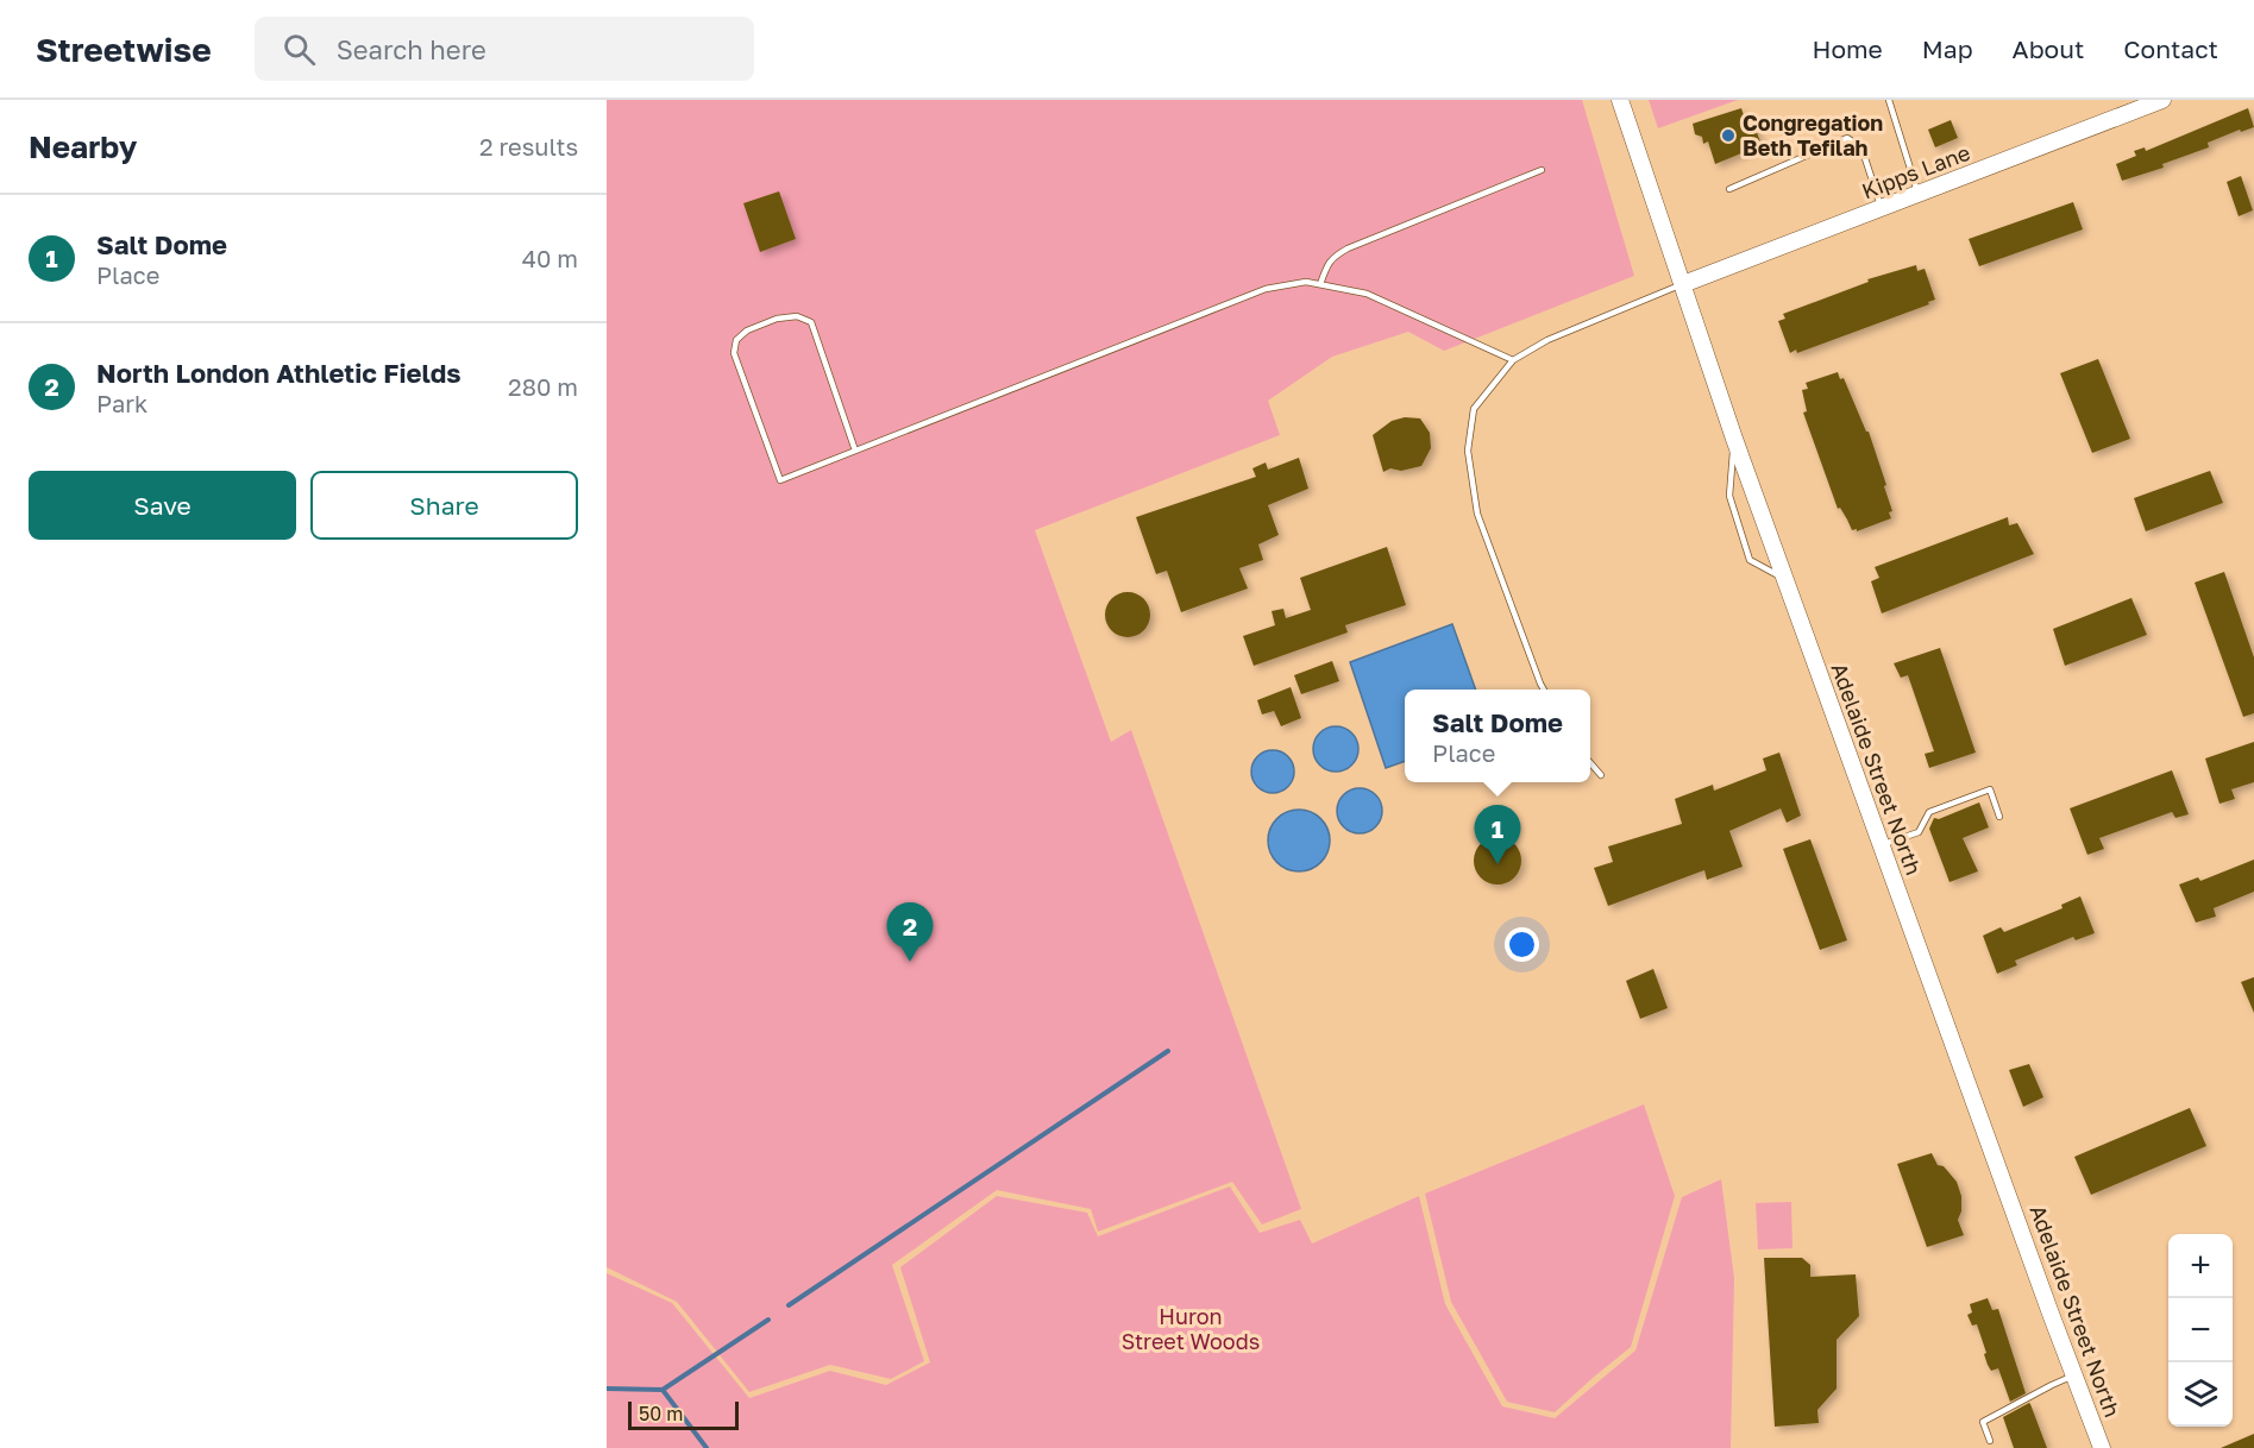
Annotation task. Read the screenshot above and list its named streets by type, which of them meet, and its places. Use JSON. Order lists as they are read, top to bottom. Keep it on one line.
{"streets":{"main road":["Kipps Lane","Adelaide Street North"]},"crossings":[["Kipps Lane","Adelaide Street North"]],"parks":["Huron Street Woods"],"places":["Congregation Beth Tefilah"],"scale_bar":"50 m","page":{"header":"Streetwise","search":"Search here","nav":["Home","Map","About","Contact"],"heading":["Nearby","2 results"],"list":[{"mark":"1","name":"Salt Dome","note":"Place","value":"40 m"},{"mark":"2","name":"North London Athletic Fields","note":"Park","value":"280 m"}],"buttons":["Save","Share"],"popup":["Salt Dome","Place"],"pins":["1","2"],"map_buttons":["+","−"],"scale":"50 m"}}
